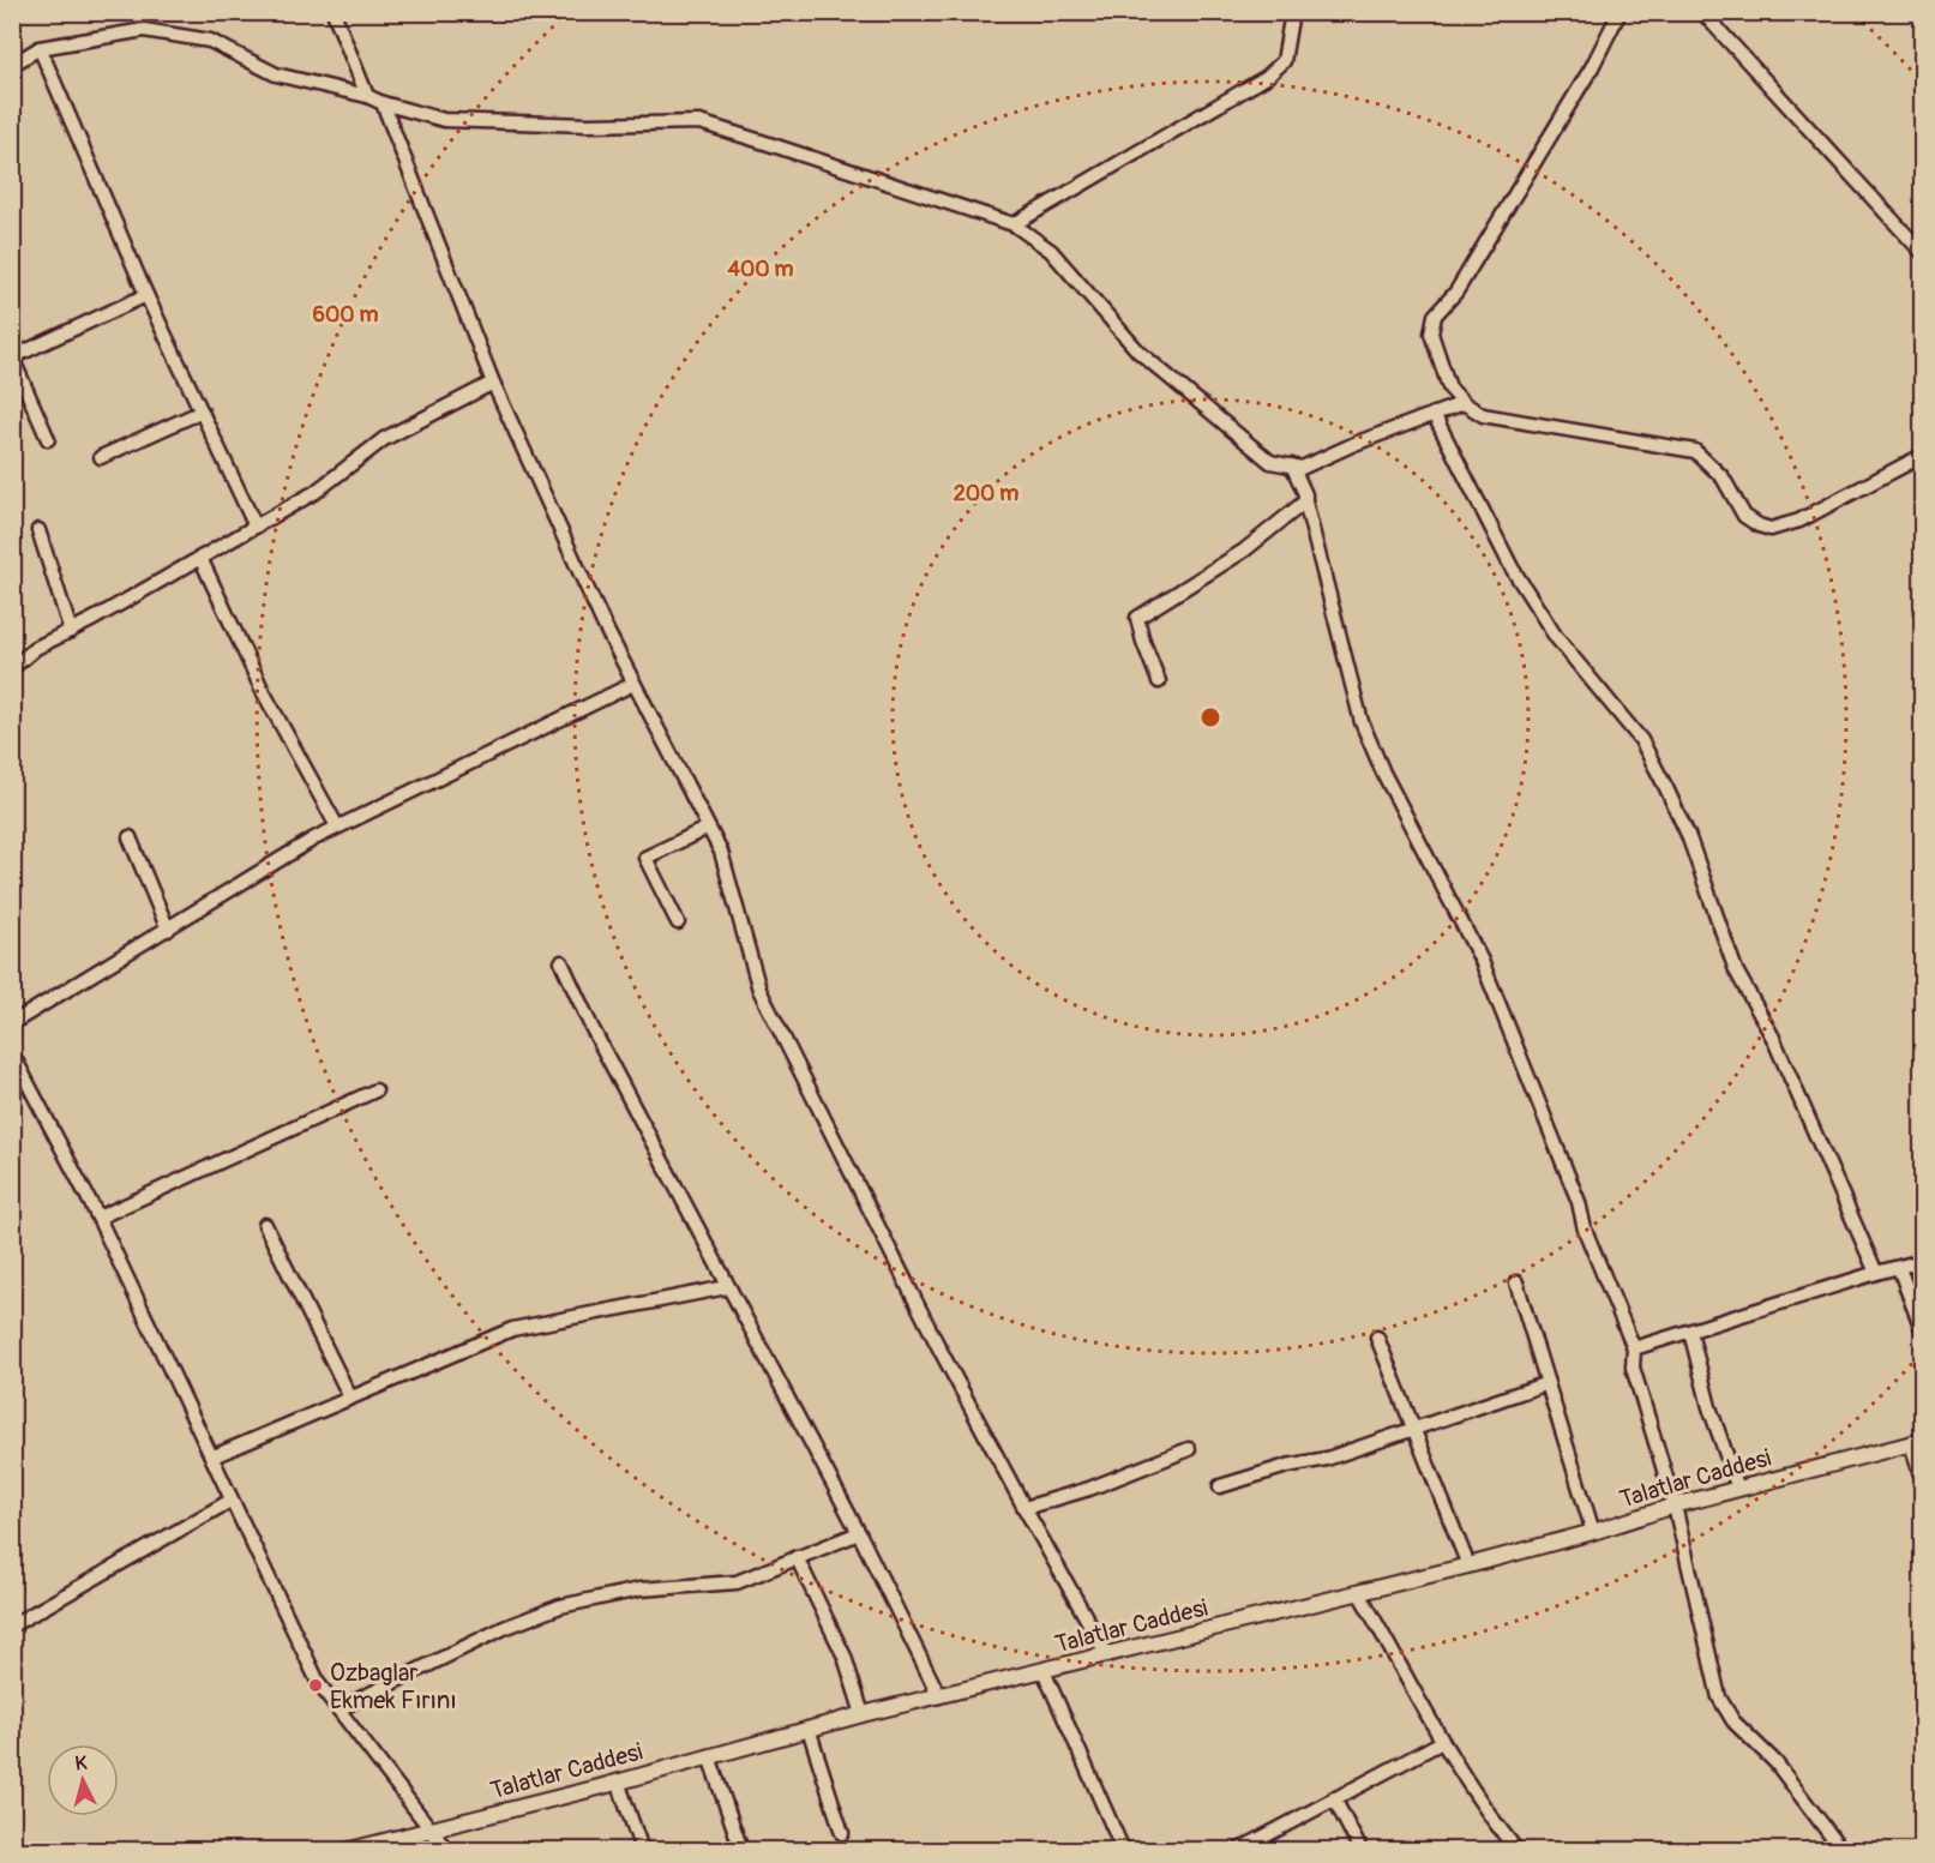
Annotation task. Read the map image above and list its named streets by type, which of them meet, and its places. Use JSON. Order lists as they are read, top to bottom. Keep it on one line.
{"streets":{"street":["Talatlar Caddesi"]},"places":["Ozbaglar Ekmek Fırını"],"north":"top","rings":["400 m","600 m","200 m"]}
